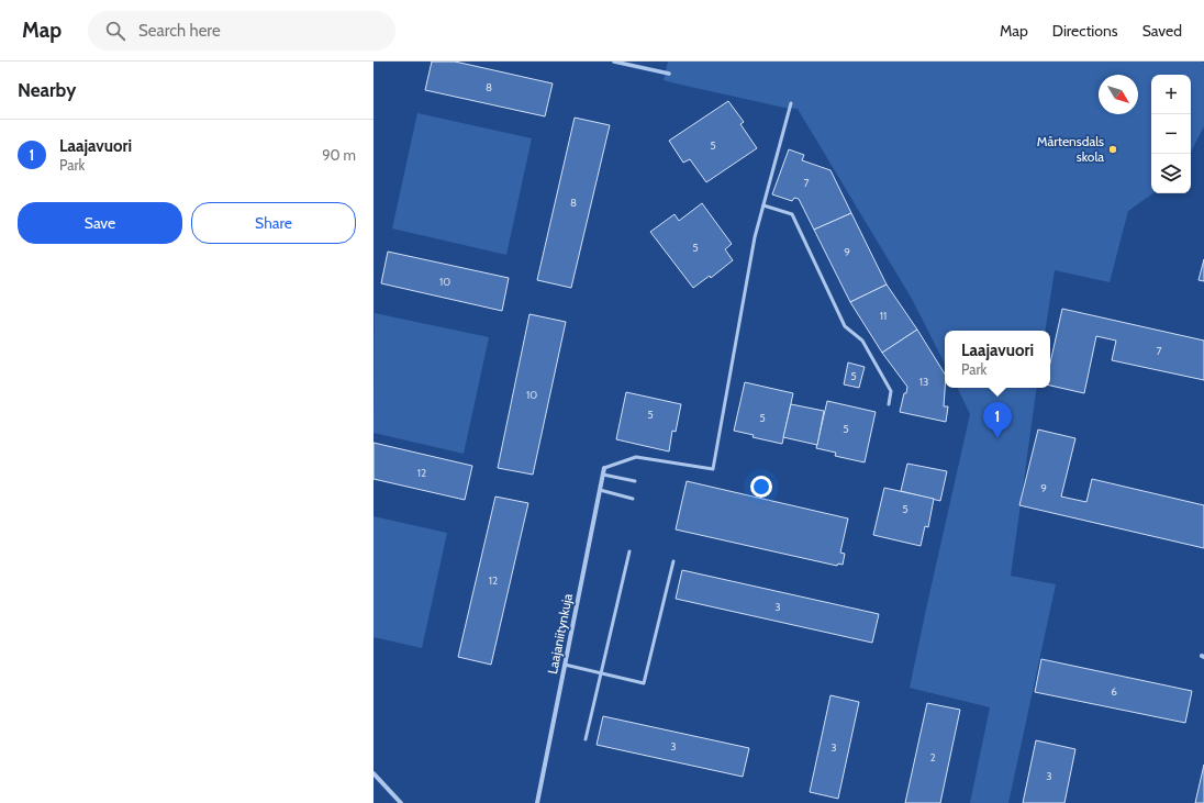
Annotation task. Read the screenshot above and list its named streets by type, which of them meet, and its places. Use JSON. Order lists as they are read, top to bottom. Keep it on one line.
{"streets":{"street":["Laajaniitynkuja"]},"places":["Mårtensdals skola"],"house_numbers":["8","5","7","8","5","9","10","11","7","5","13","10","5","5","5","12","9","5","12","3","6","3","3","2","3"],"north":"bottom right","page":{"header":"Map","search":"Search here","nav":["Map","Directions","Saved"],"heading":"Nearby","map_buttons":["+","−"],"list":[{"mark":"1","name":"Laajavuori","note":"Park","value":"90 m"}],"buttons":["Save","Share"],"popup":["Laajavuori","Park"],"pins":"1"}}
